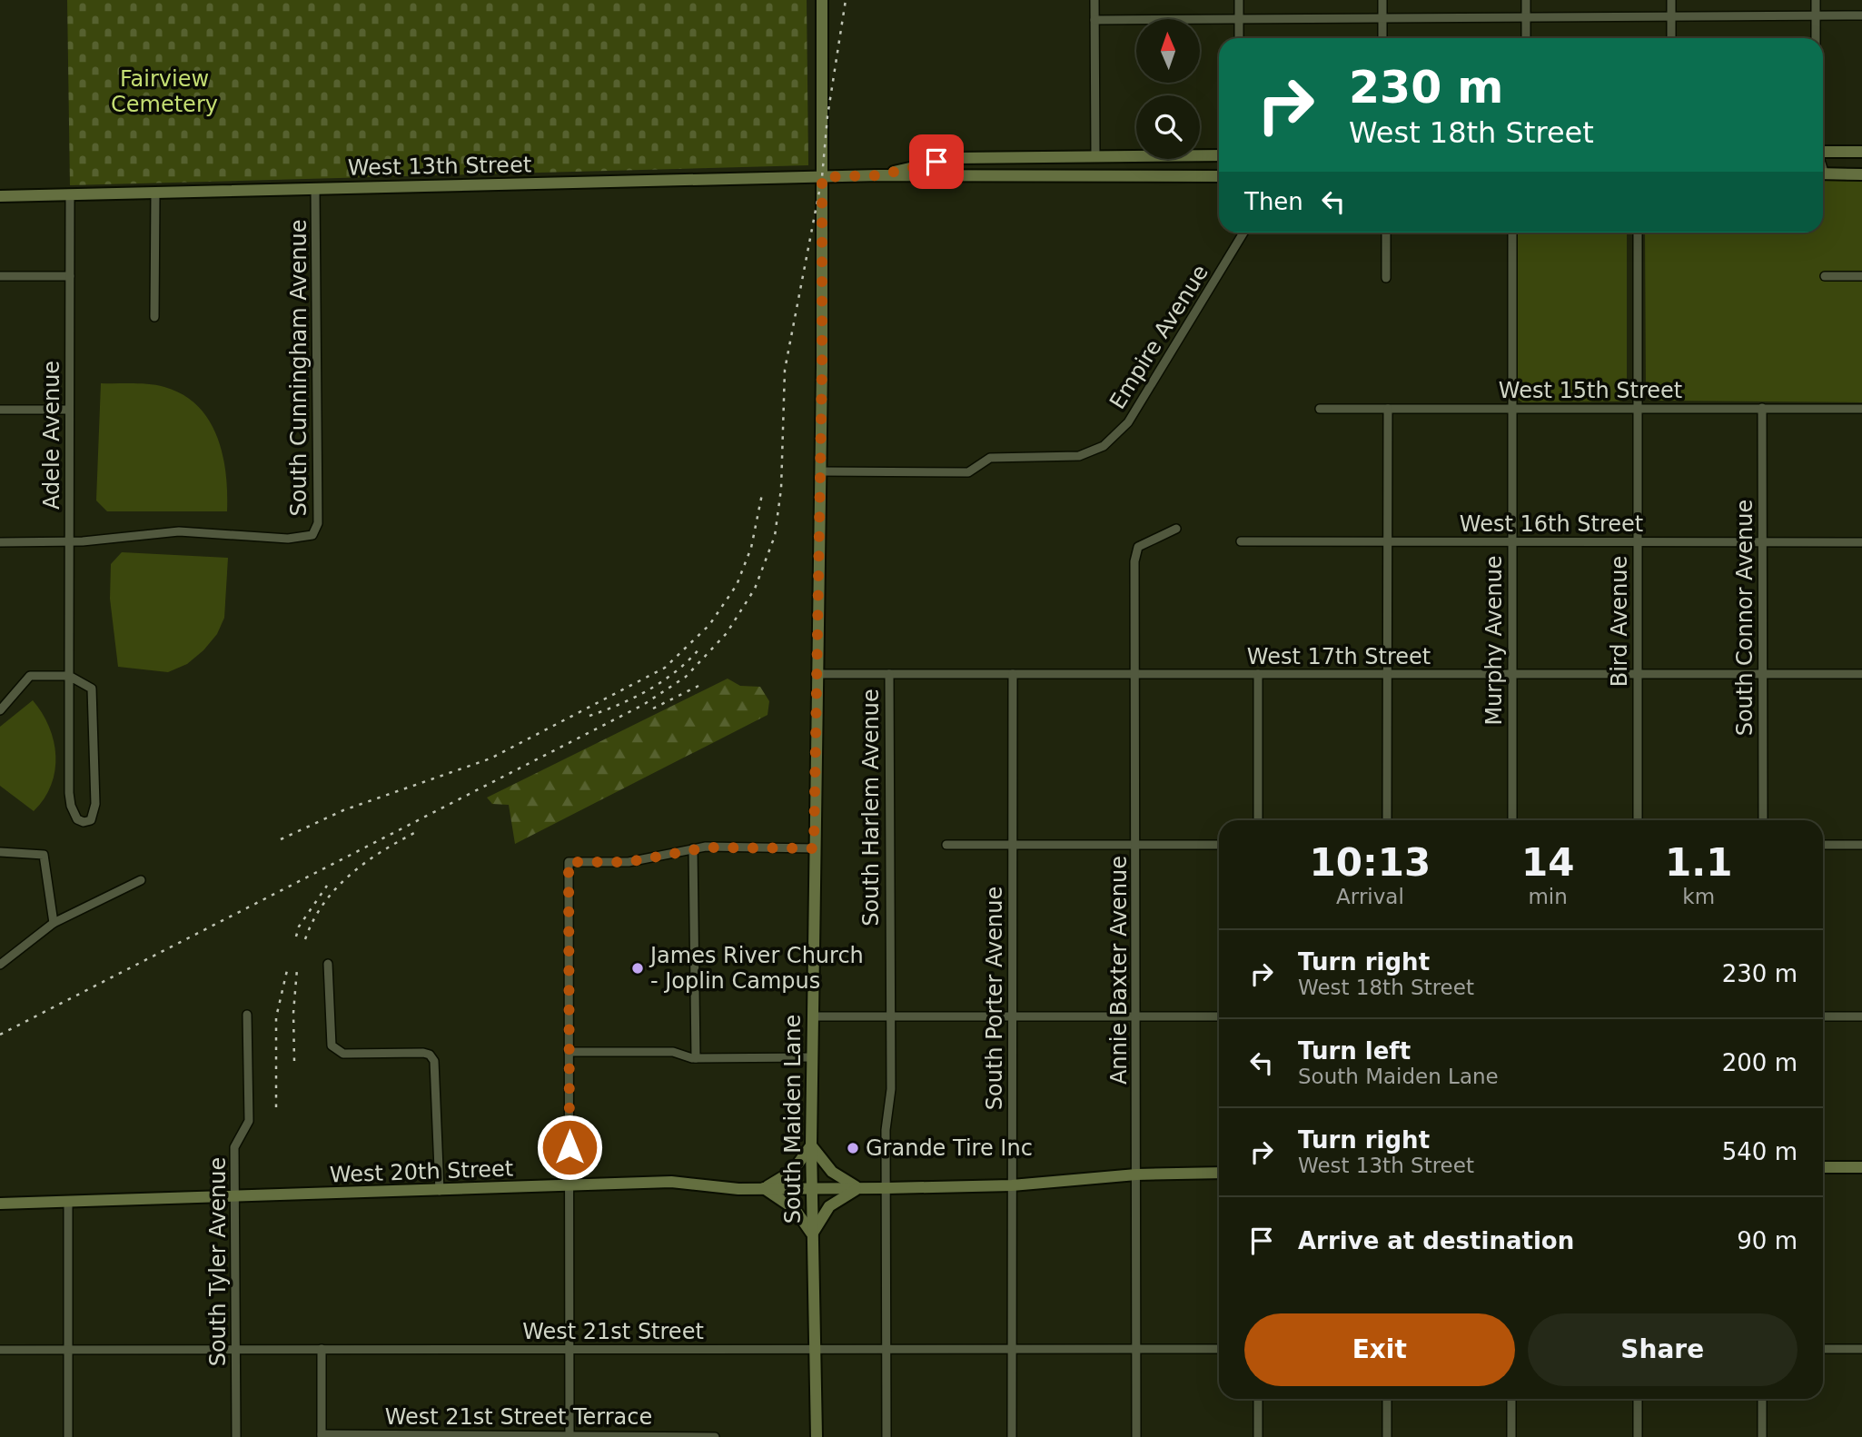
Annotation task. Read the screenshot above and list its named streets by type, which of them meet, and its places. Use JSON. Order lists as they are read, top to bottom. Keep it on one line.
{"streets":{"main road":["West 13th Street","South Maiden Lane","West 20th Street"],"street":["Empire Avenue","South Cunningham Avenue","West 15th Street","Adele Avenue","West 16th Street","South Connor Avenue","Bird Avenue","Murphy Avenue","West 17th Street","South Harlem Avenue","Annie Baxter Avenue","South Porter Avenue","South Tyler Avenue","West 21st Street","West 21st Street Terrace"]},"crossings":[["West 13th Street","South Cunningham Avenue"],["West 13th Street","Adele Avenue"],["West 13th Street","South Maiden Lane"],["Empire Avenue","South Maiden Lane"],["South Cunningham Avenue","Adele Avenue"],["West 15th Street","South Connor Avenue"],["West 15th Street","Bird Avenue"],["West 15th Street","Murphy Avenue"],["West 16th Street","South Connor Avenue"],["West 16th Street","Bird Avenue"],["West 16th Street","Murphy Avenue"],["South Connor Avenue","West 17th Street"],["Bird Avenue","West 17th Street"],["Murphy Avenue","West 17th Street"],["West 17th Street","South Harlem Avenue"],["West 17th Street","Annie Baxter Avenue"],["West 17th Street","South Porter Avenue"],["West 17th Street","South Maiden Lane"],["South Harlem Avenue","West 20th Street"],["South Harlem Avenue","West 21st Street"],["Annie Baxter Avenue","West 20th Street"],["Annie Baxter Avenue","West 21st Street"],["South Porter Avenue","West 20th Street"],["South Porter Avenue","West 21st Street"],["South Maiden Lane","West 20th Street"],["South Maiden Lane","West 21st Street"],["West 20th Street","South Tyler Avenue"],["South Tyler Avenue","West 21st Street"]],"parks":["Fairview Cemetery"],"places":["James River Church - Joplin Campus","Grande Tire Inc"],"north":"top","page":{"turn":["230 m","West 18th Street"],"then":"Then","eta":["10:13","Arrival","14","min","1.1","km"],"list":[{"name":"Turn right","note":"West 18th Street","value":"230 m"},{"name":"Turn left","note":"South Maiden Lane","value":"200 m"},{"name":"Turn right","note":"West 13th Street","value":"540 m"},{"name":"Arrive at destination","value":"90 m"}],"buttons":["Exit","Share"]}}
